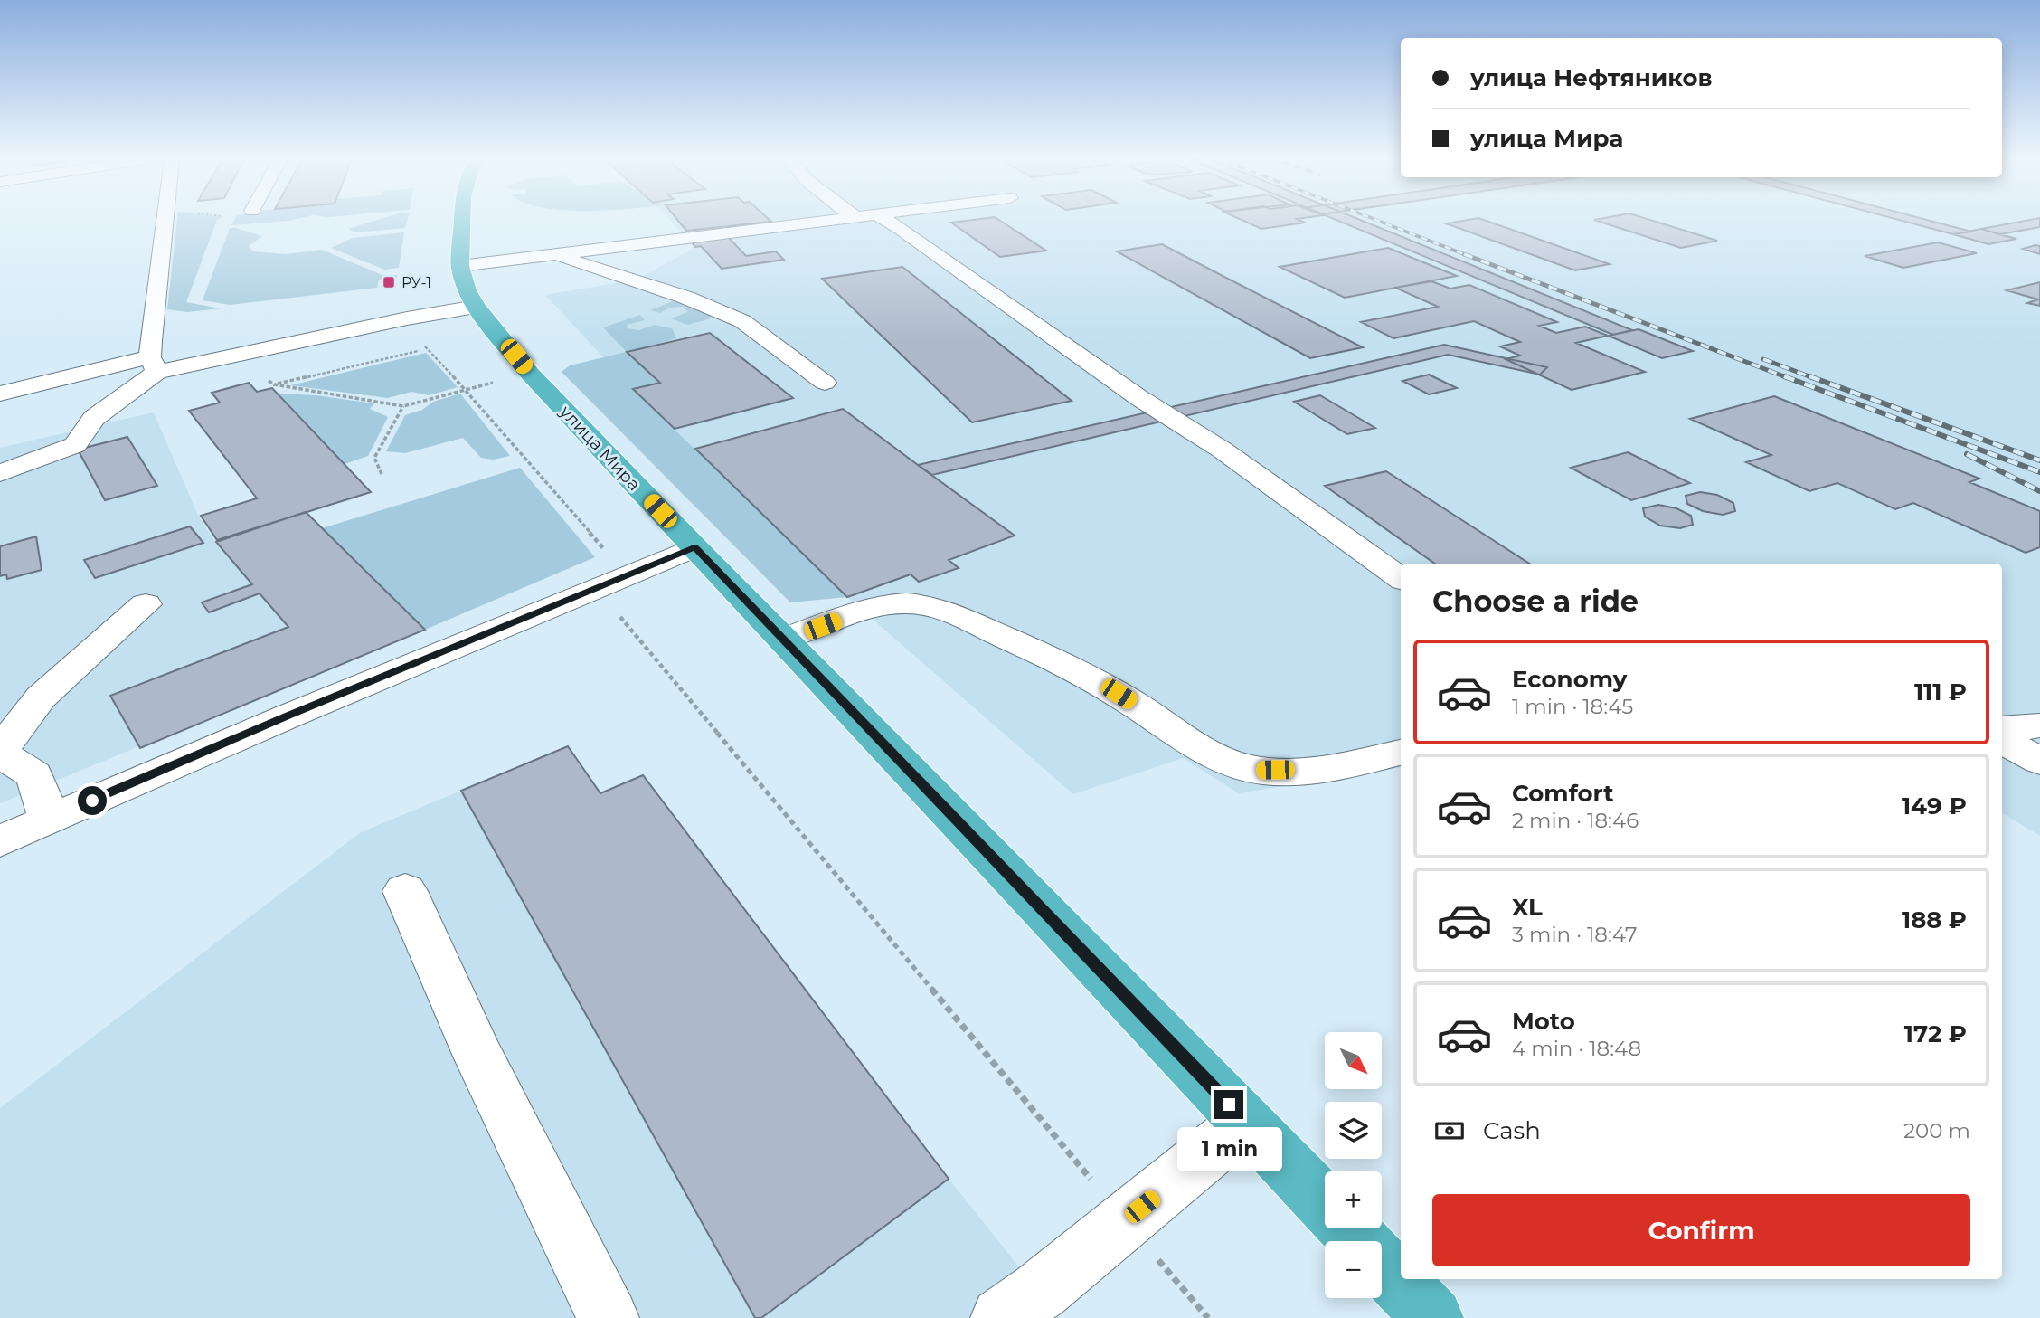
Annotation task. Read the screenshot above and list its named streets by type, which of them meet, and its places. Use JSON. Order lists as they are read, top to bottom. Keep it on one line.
{"streets":{"highway":["улица Мира"]},"places":{"transit":["РУ-1"]},"north":"bottom right","page":{"banner":["улица Нефтяников","улица Мира"],"heading":"Choose a ride","list":[{"name":"Economy","note":"1 min · 18:45","value":"111 ₽"},{"name":"Comfort","note":"2 min · 18:46","value":"149 ₽"},{"name":"XL","note":"3 min · 18:47","value":"188 ₽"},{"name":"Moto","note":"4 min · 18:48","value":"172 ₽"}],"map_buttons":["+","−"],"pay":["Cash","200 m"],"bubble":"1 min","buttons":"Confirm"}}
